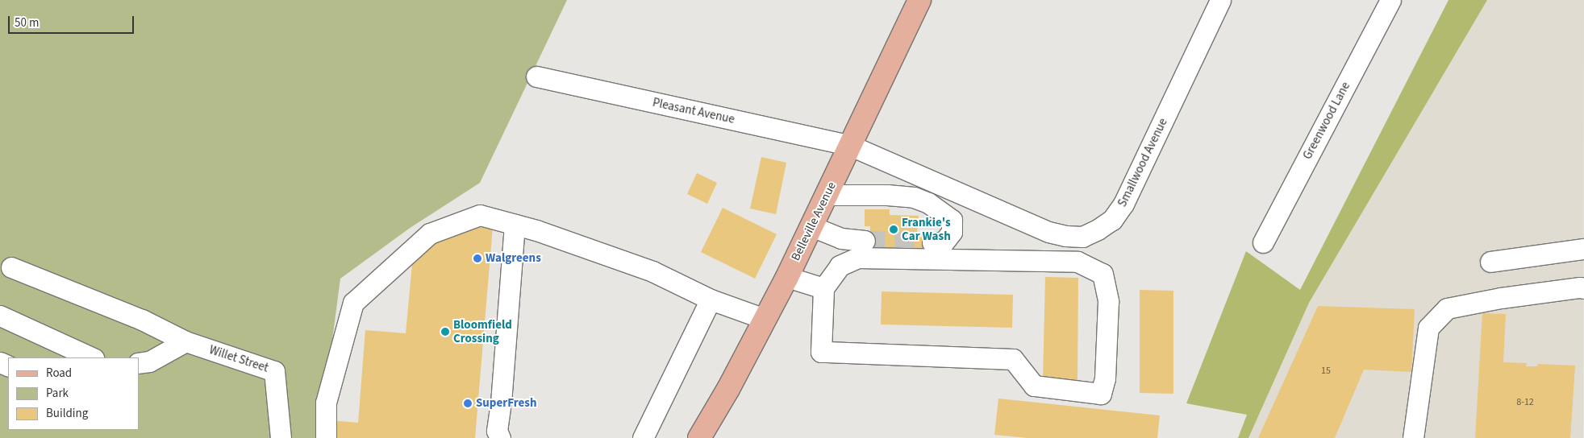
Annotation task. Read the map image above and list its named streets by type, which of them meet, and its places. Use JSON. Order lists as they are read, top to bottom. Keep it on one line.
{"streets":{"main road":["Belleville Avenue"],"street":["Pleasant Avenue","Greenwood Lane","Smallwood Avenue","Willet Street"]},"crossings":[["Pleasant Avenue","Smallwood Avenue"],["Pleasant Avenue","Belleville Avenue"],["Smallwood Avenue","Belleville Avenue"]],"places":["Frankie's Car Wash","Walgreens","Bloomfield Crossing","SuperFresh"],"house_numbers":["15","8-12"],"legend":["Road","Park","Building"],"scale_bar":"50 m"}
